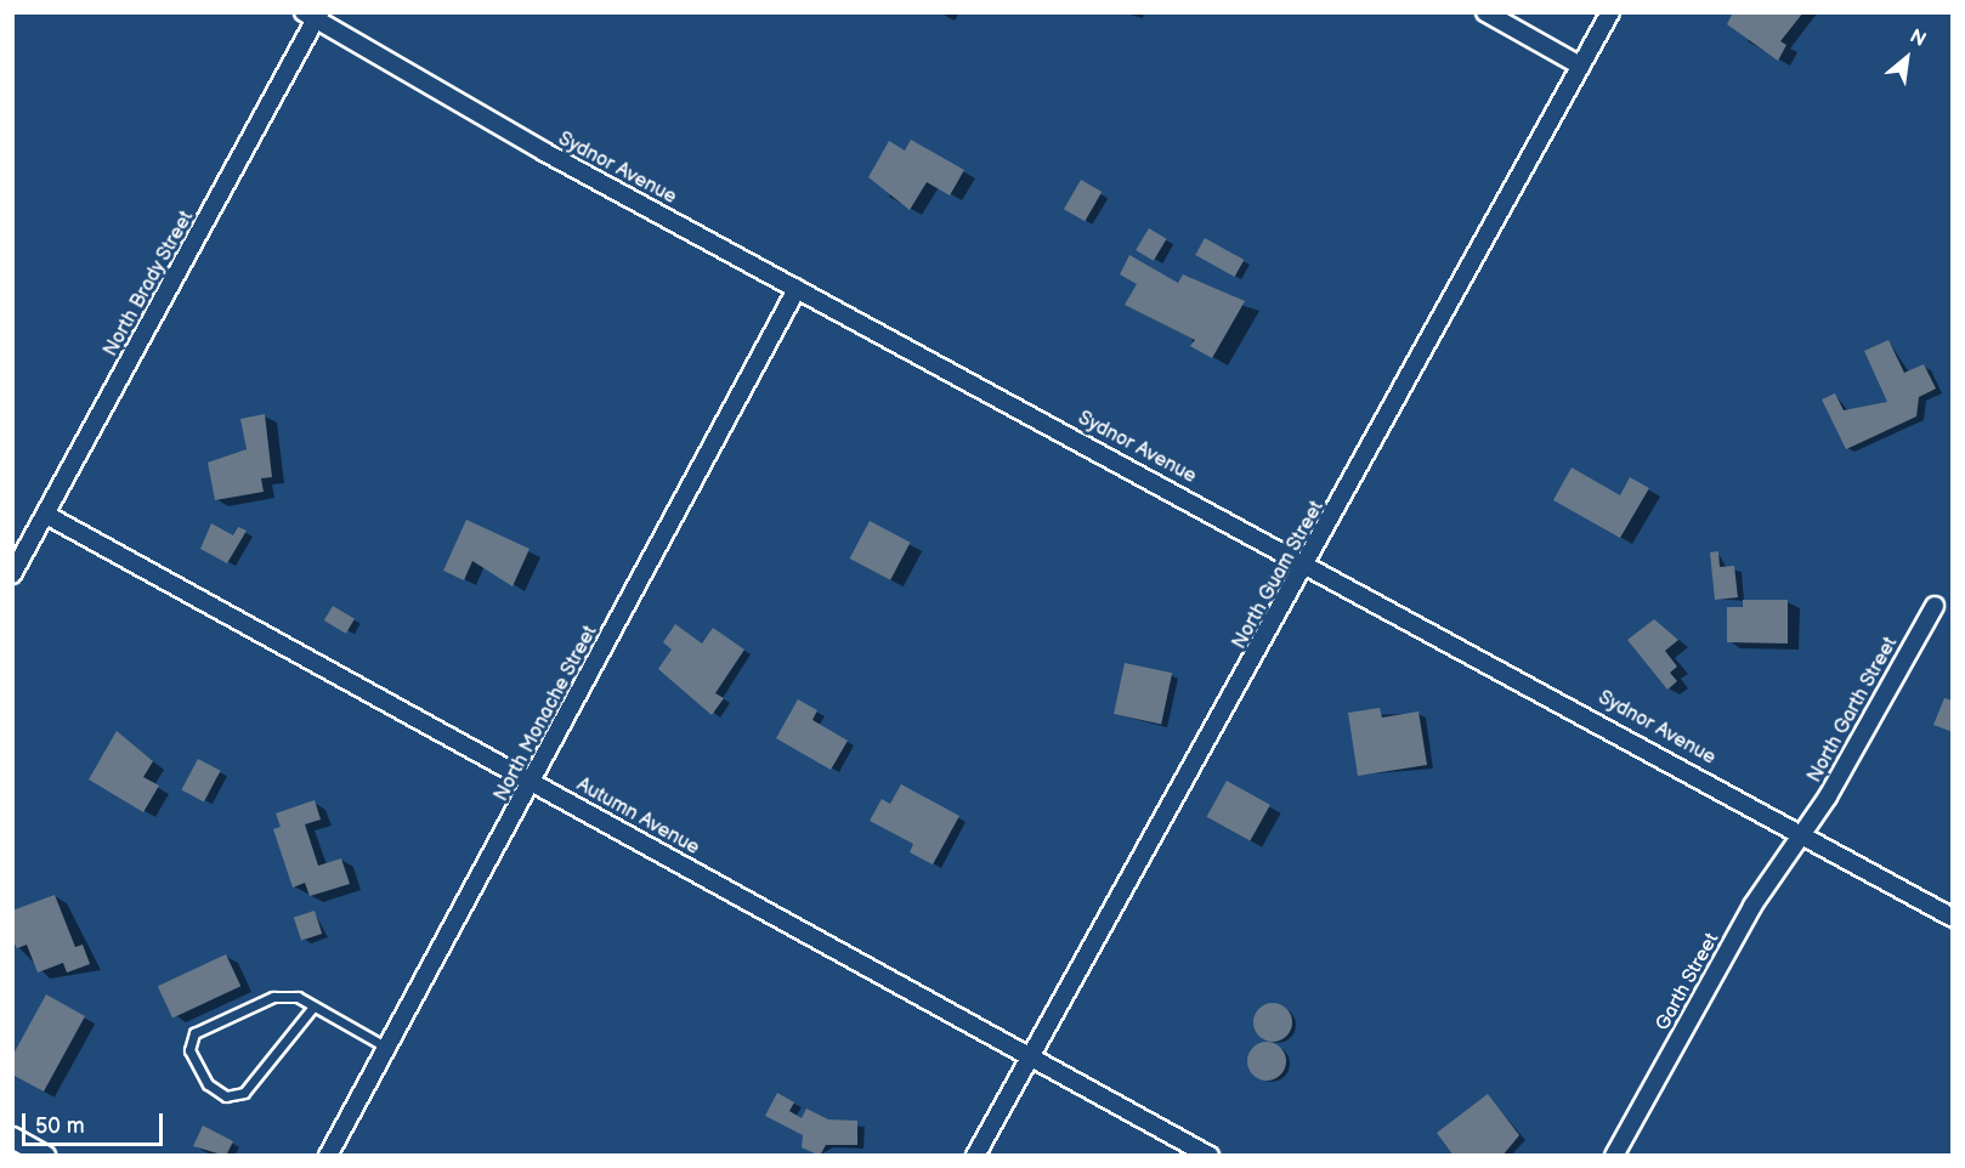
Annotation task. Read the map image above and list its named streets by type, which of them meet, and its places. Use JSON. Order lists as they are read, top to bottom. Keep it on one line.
{"streets":{"street":["Sydnor Avenue","North Brady Street","North Guam Street","North Garth Street","North Monache Street","Autumn Avenue","Garth Street"]},"crossings":[["Sydnor Avenue","North Brady Street"],["Sydnor Avenue","North Guam Street"],["Sydnor Avenue","North Garth Street"],["Sydnor Avenue","North Monache Street"],["Sydnor Avenue","Garth Street"],["North Brady Street","Autumn Avenue"],["North Guam Street","Autumn Avenue"],["North Garth Street","Garth Street"],["North Monache Street","Autumn Avenue"]],"scale_bar":"50 m","north":"top right"}
